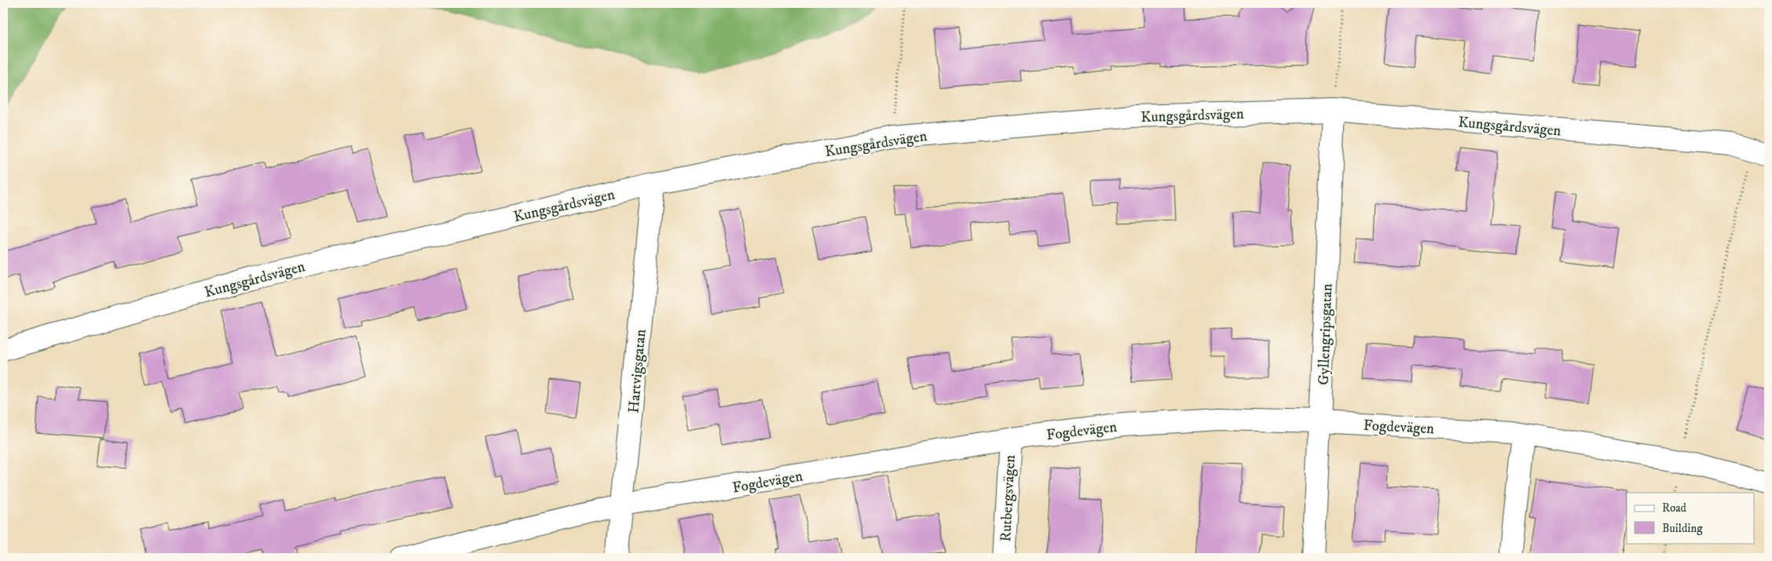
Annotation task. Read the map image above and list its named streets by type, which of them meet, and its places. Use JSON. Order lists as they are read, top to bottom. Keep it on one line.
{"streets":{"street":["Kungsgårdsvägen","Gyllengripsgatan","Hartvigsgatan","Fogdevägen","Rutbergsvägen"]},"crossings":[["Kungsgårdsvägen","Gyllengripsgatan"],["Kungsgårdsvägen","Hartvigsgatan"],["Gyllengripsgatan","Fogdevägen"],["Hartvigsgatan","Fogdevägen"],["Fogdevägen","Rutbergsvägen"]],"legend":["Road","Building"]}
